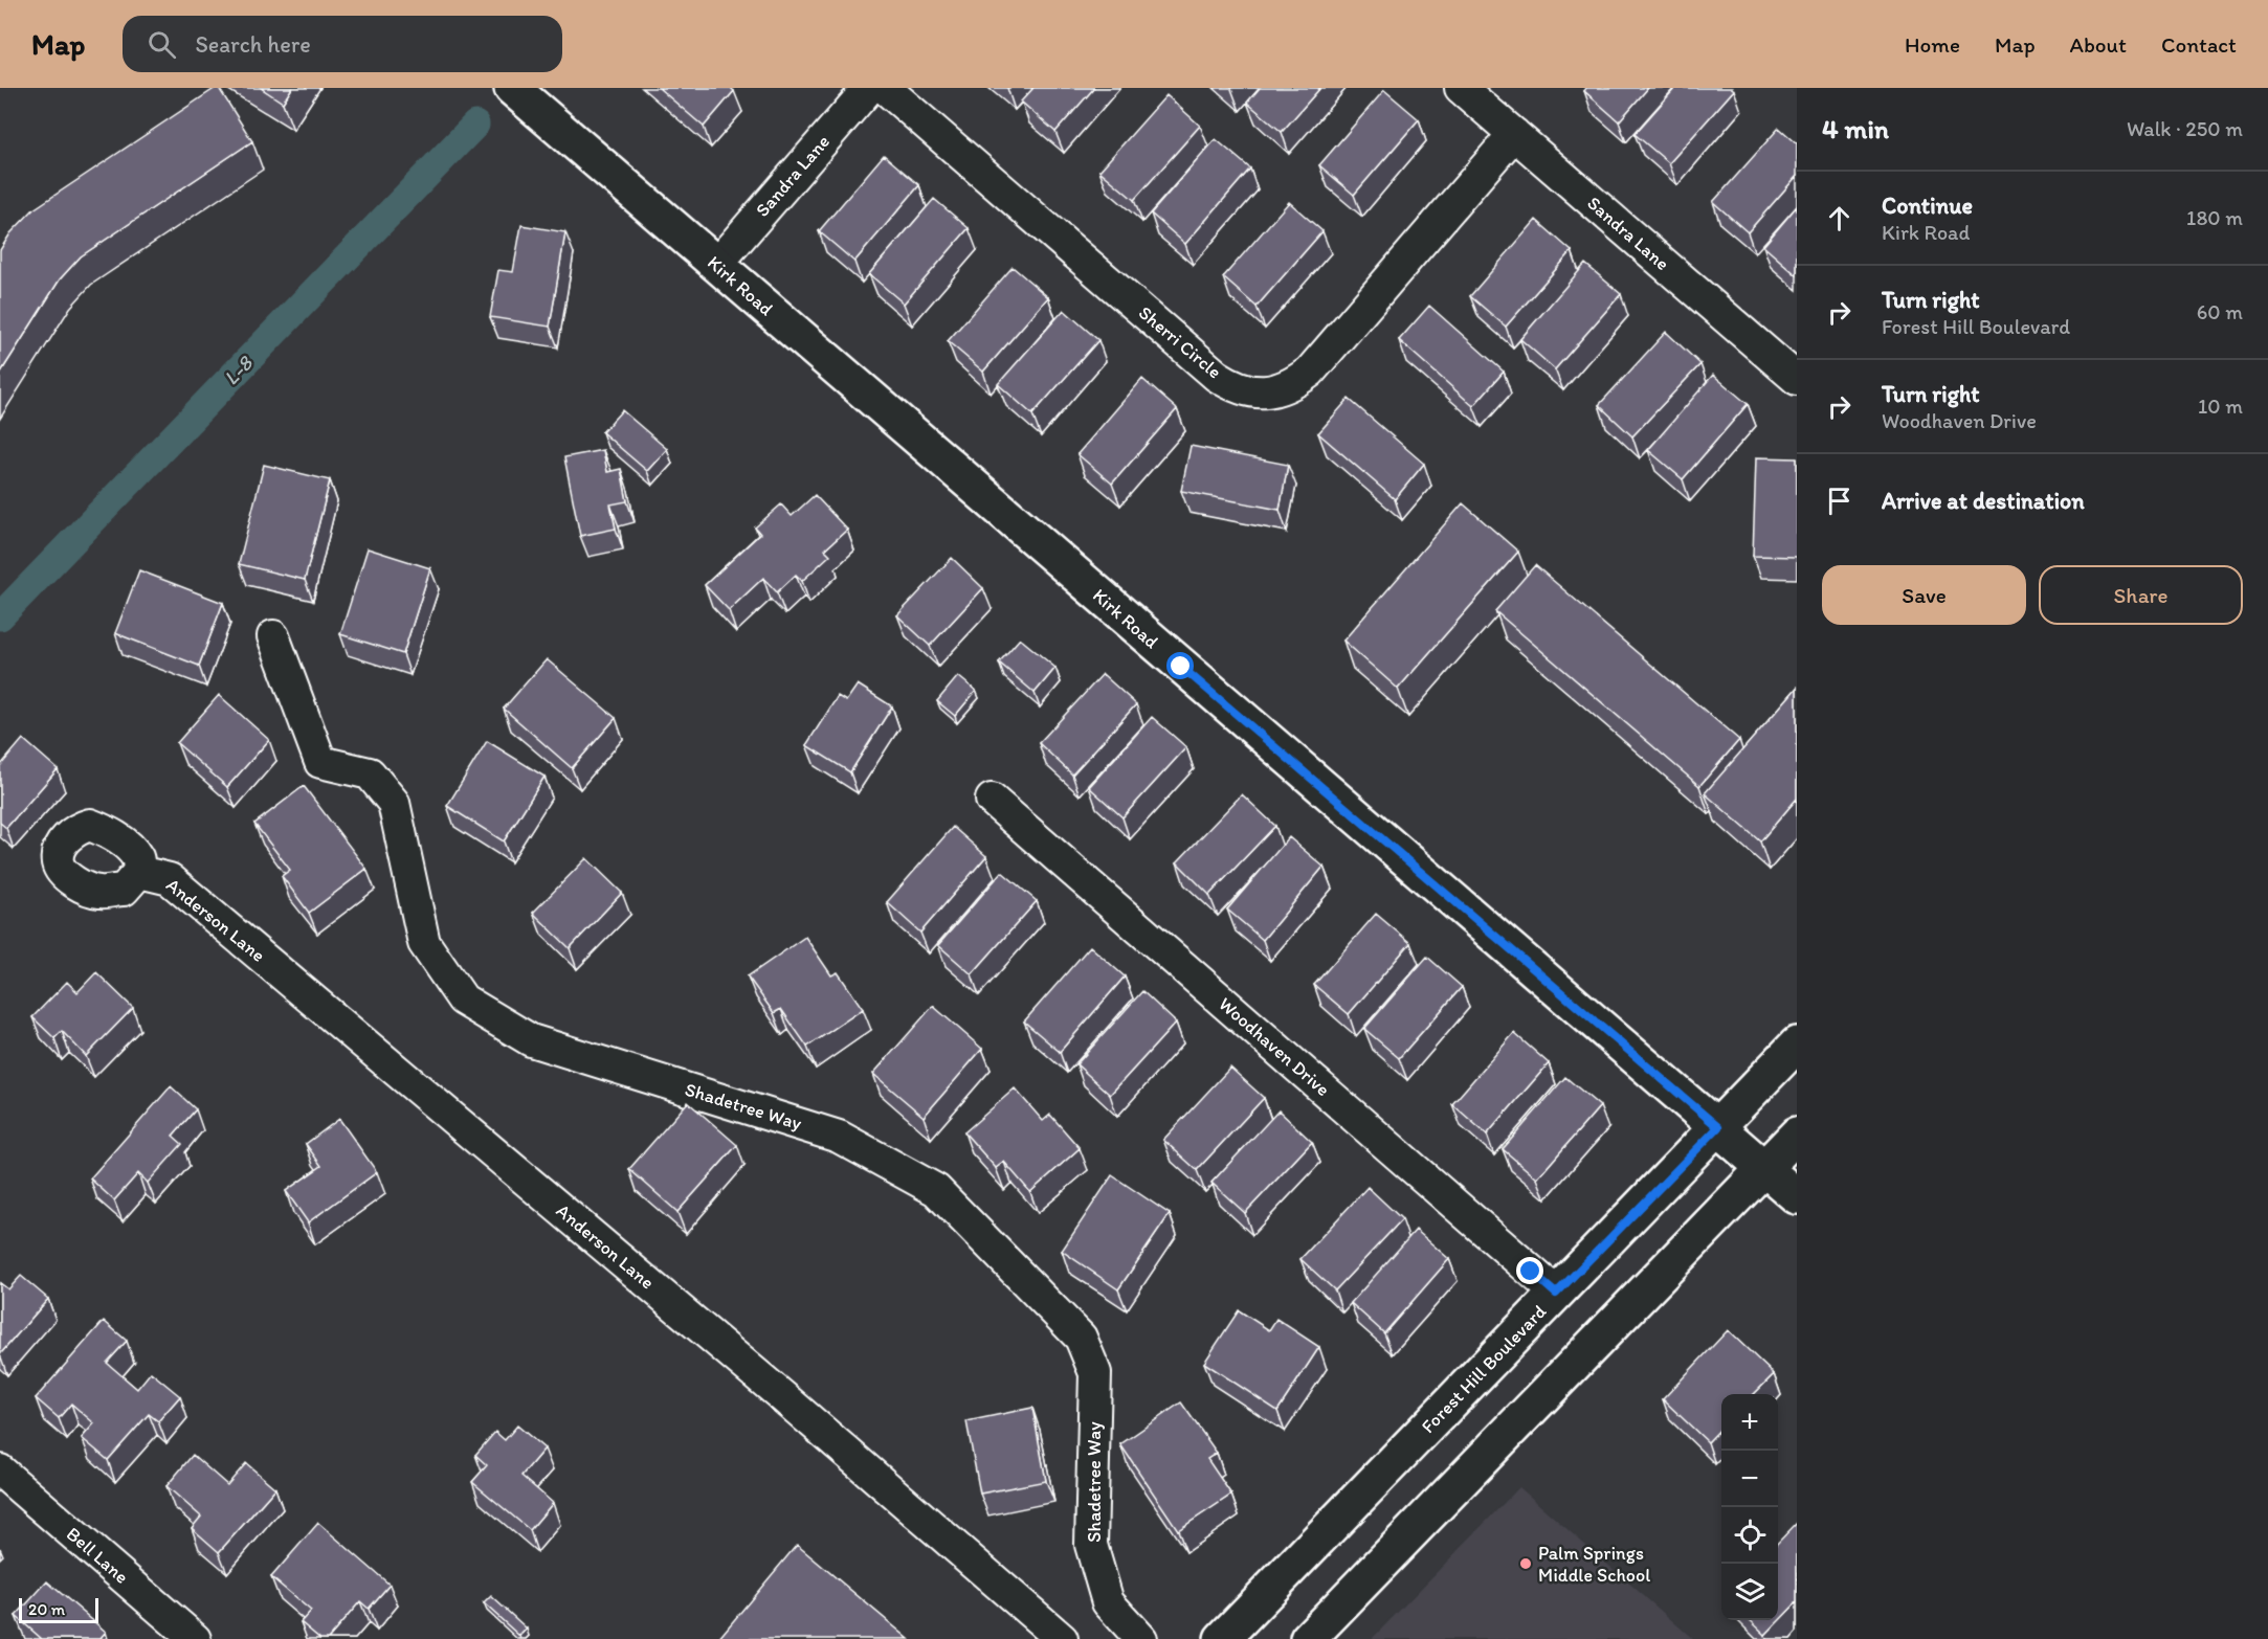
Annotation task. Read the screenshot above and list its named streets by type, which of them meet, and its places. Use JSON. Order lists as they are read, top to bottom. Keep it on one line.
{"streets":{"street":["Sandra Lane","Kirk Road","Sherri Circle","Anderson Lane","Woodhaven Drive","Shadetree Way","Forest Hill Boulevard","Bell Lane"]},"crossings":[["Sandra Lane","Kirk Road"],["Sandra Lane","Sherri Circle"],["Kirk Road","Forest Hill Boulevard"],["Woodhaven Drive","Forest Hill Boulevard"]],"water":["L-8"],"places":["Palm Springs Middle School"],"scale_bar":"20 m","page":{"header":"Map","search":"Search here","nav":["Home","Map","About","Contact"],"heading":["4 min","Walk · 250 m"],"list":[["Continue","Kirk Road","180 m"],["Turn right","Forest Hill Boulevard","60 m"],["Turn right","Woodhaven Drive","10 m"],"Arrive at destination"],"buttons":["Save","Share"],"map_buttons":["+","−"],"scale":"20 m"}}
